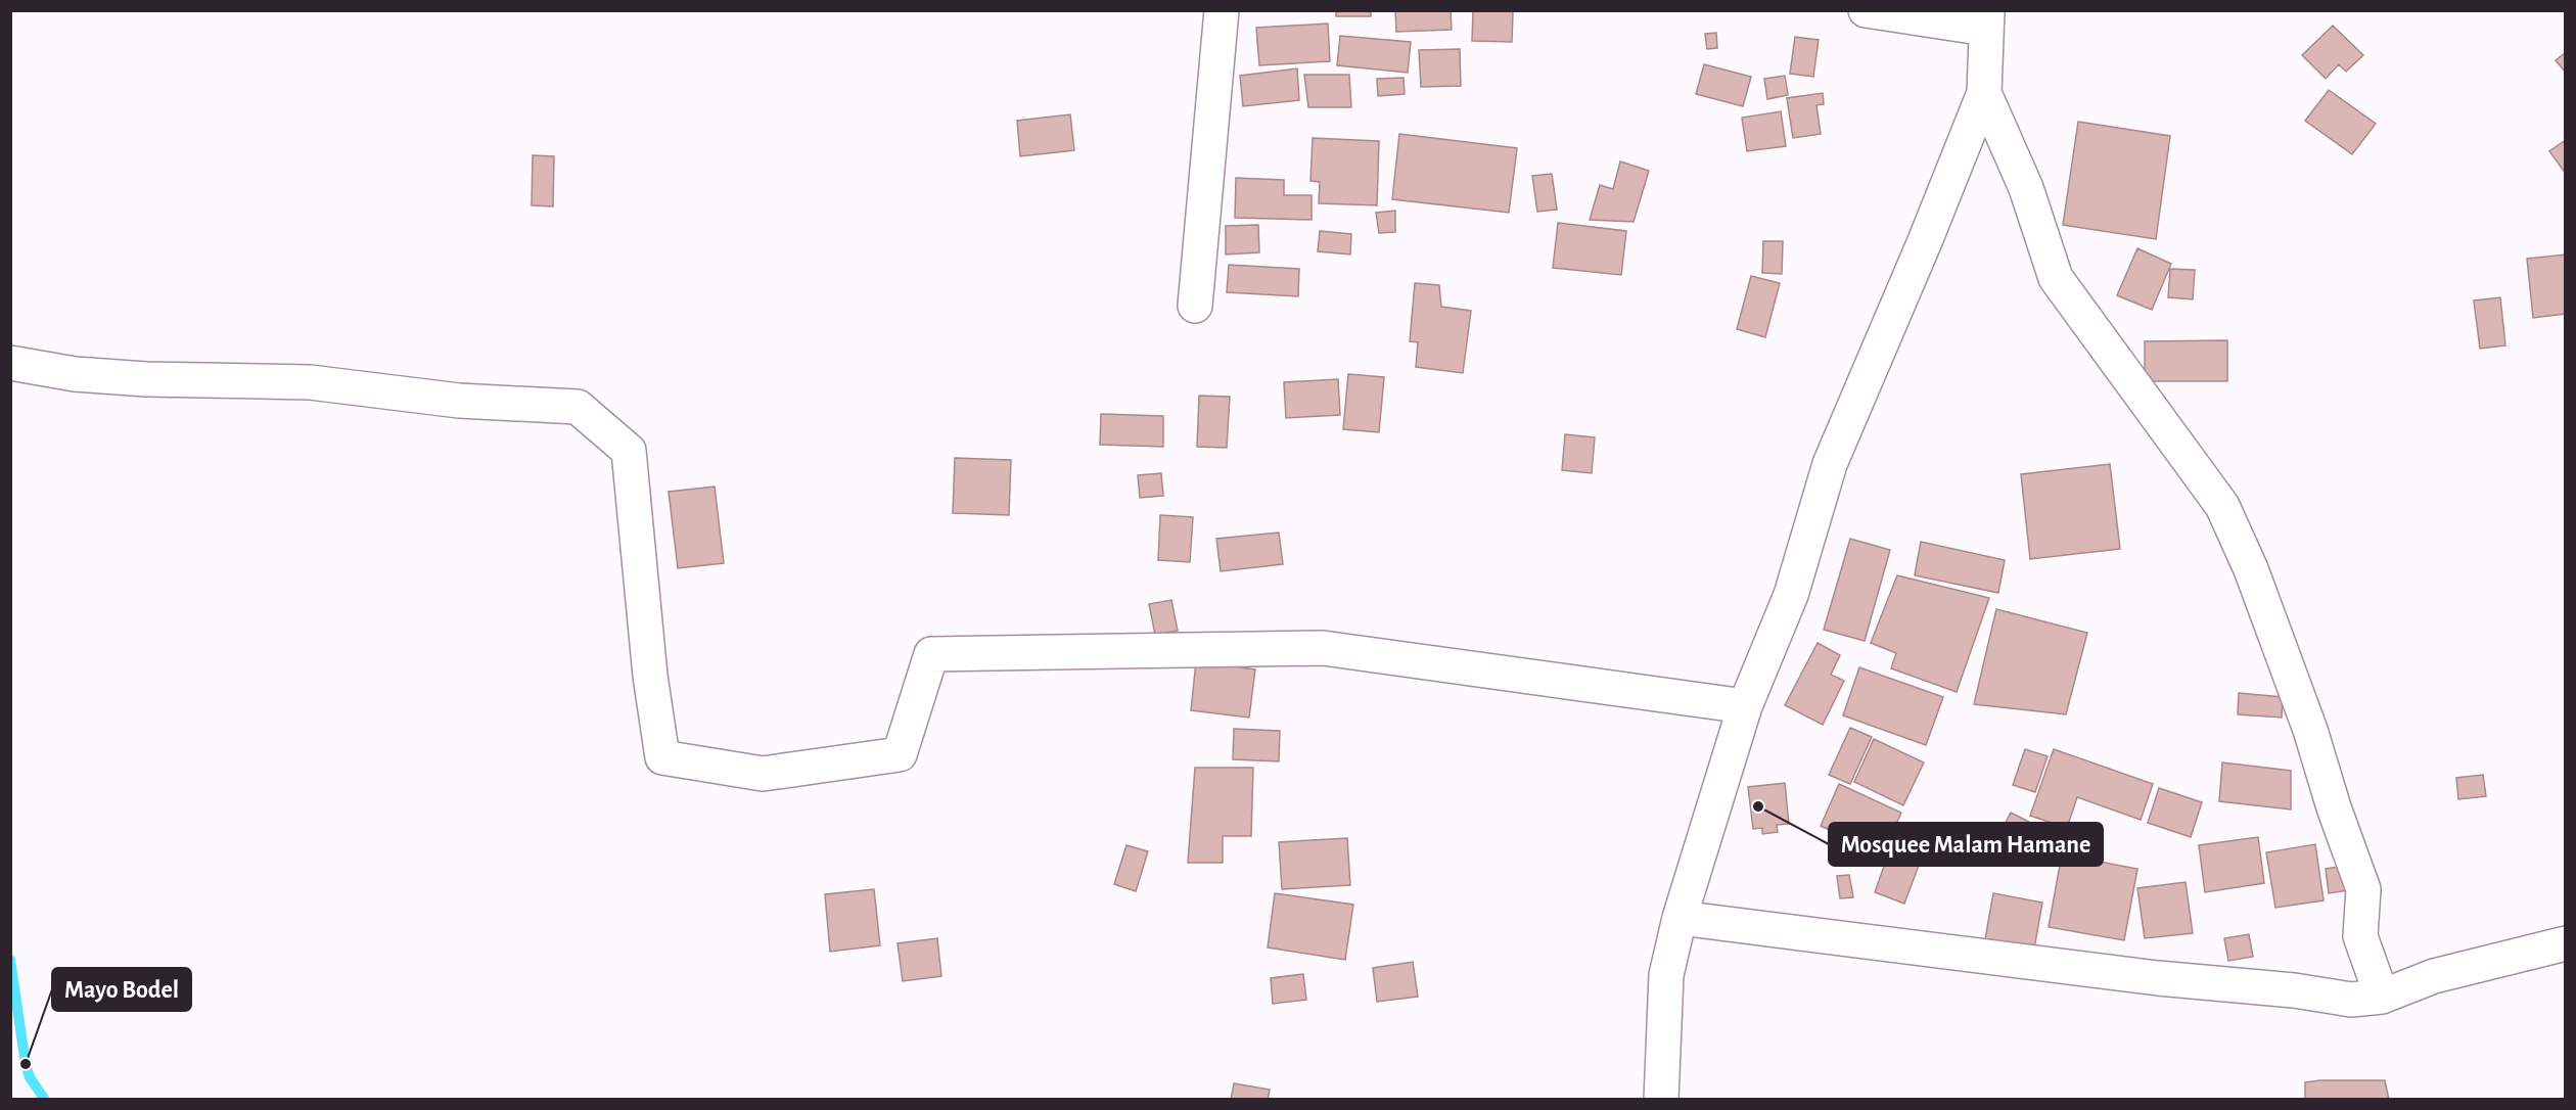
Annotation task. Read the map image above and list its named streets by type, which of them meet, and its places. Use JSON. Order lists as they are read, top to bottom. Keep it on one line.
{"places":["Mosquee Malam Hamane","Mayo Bodel"]}
